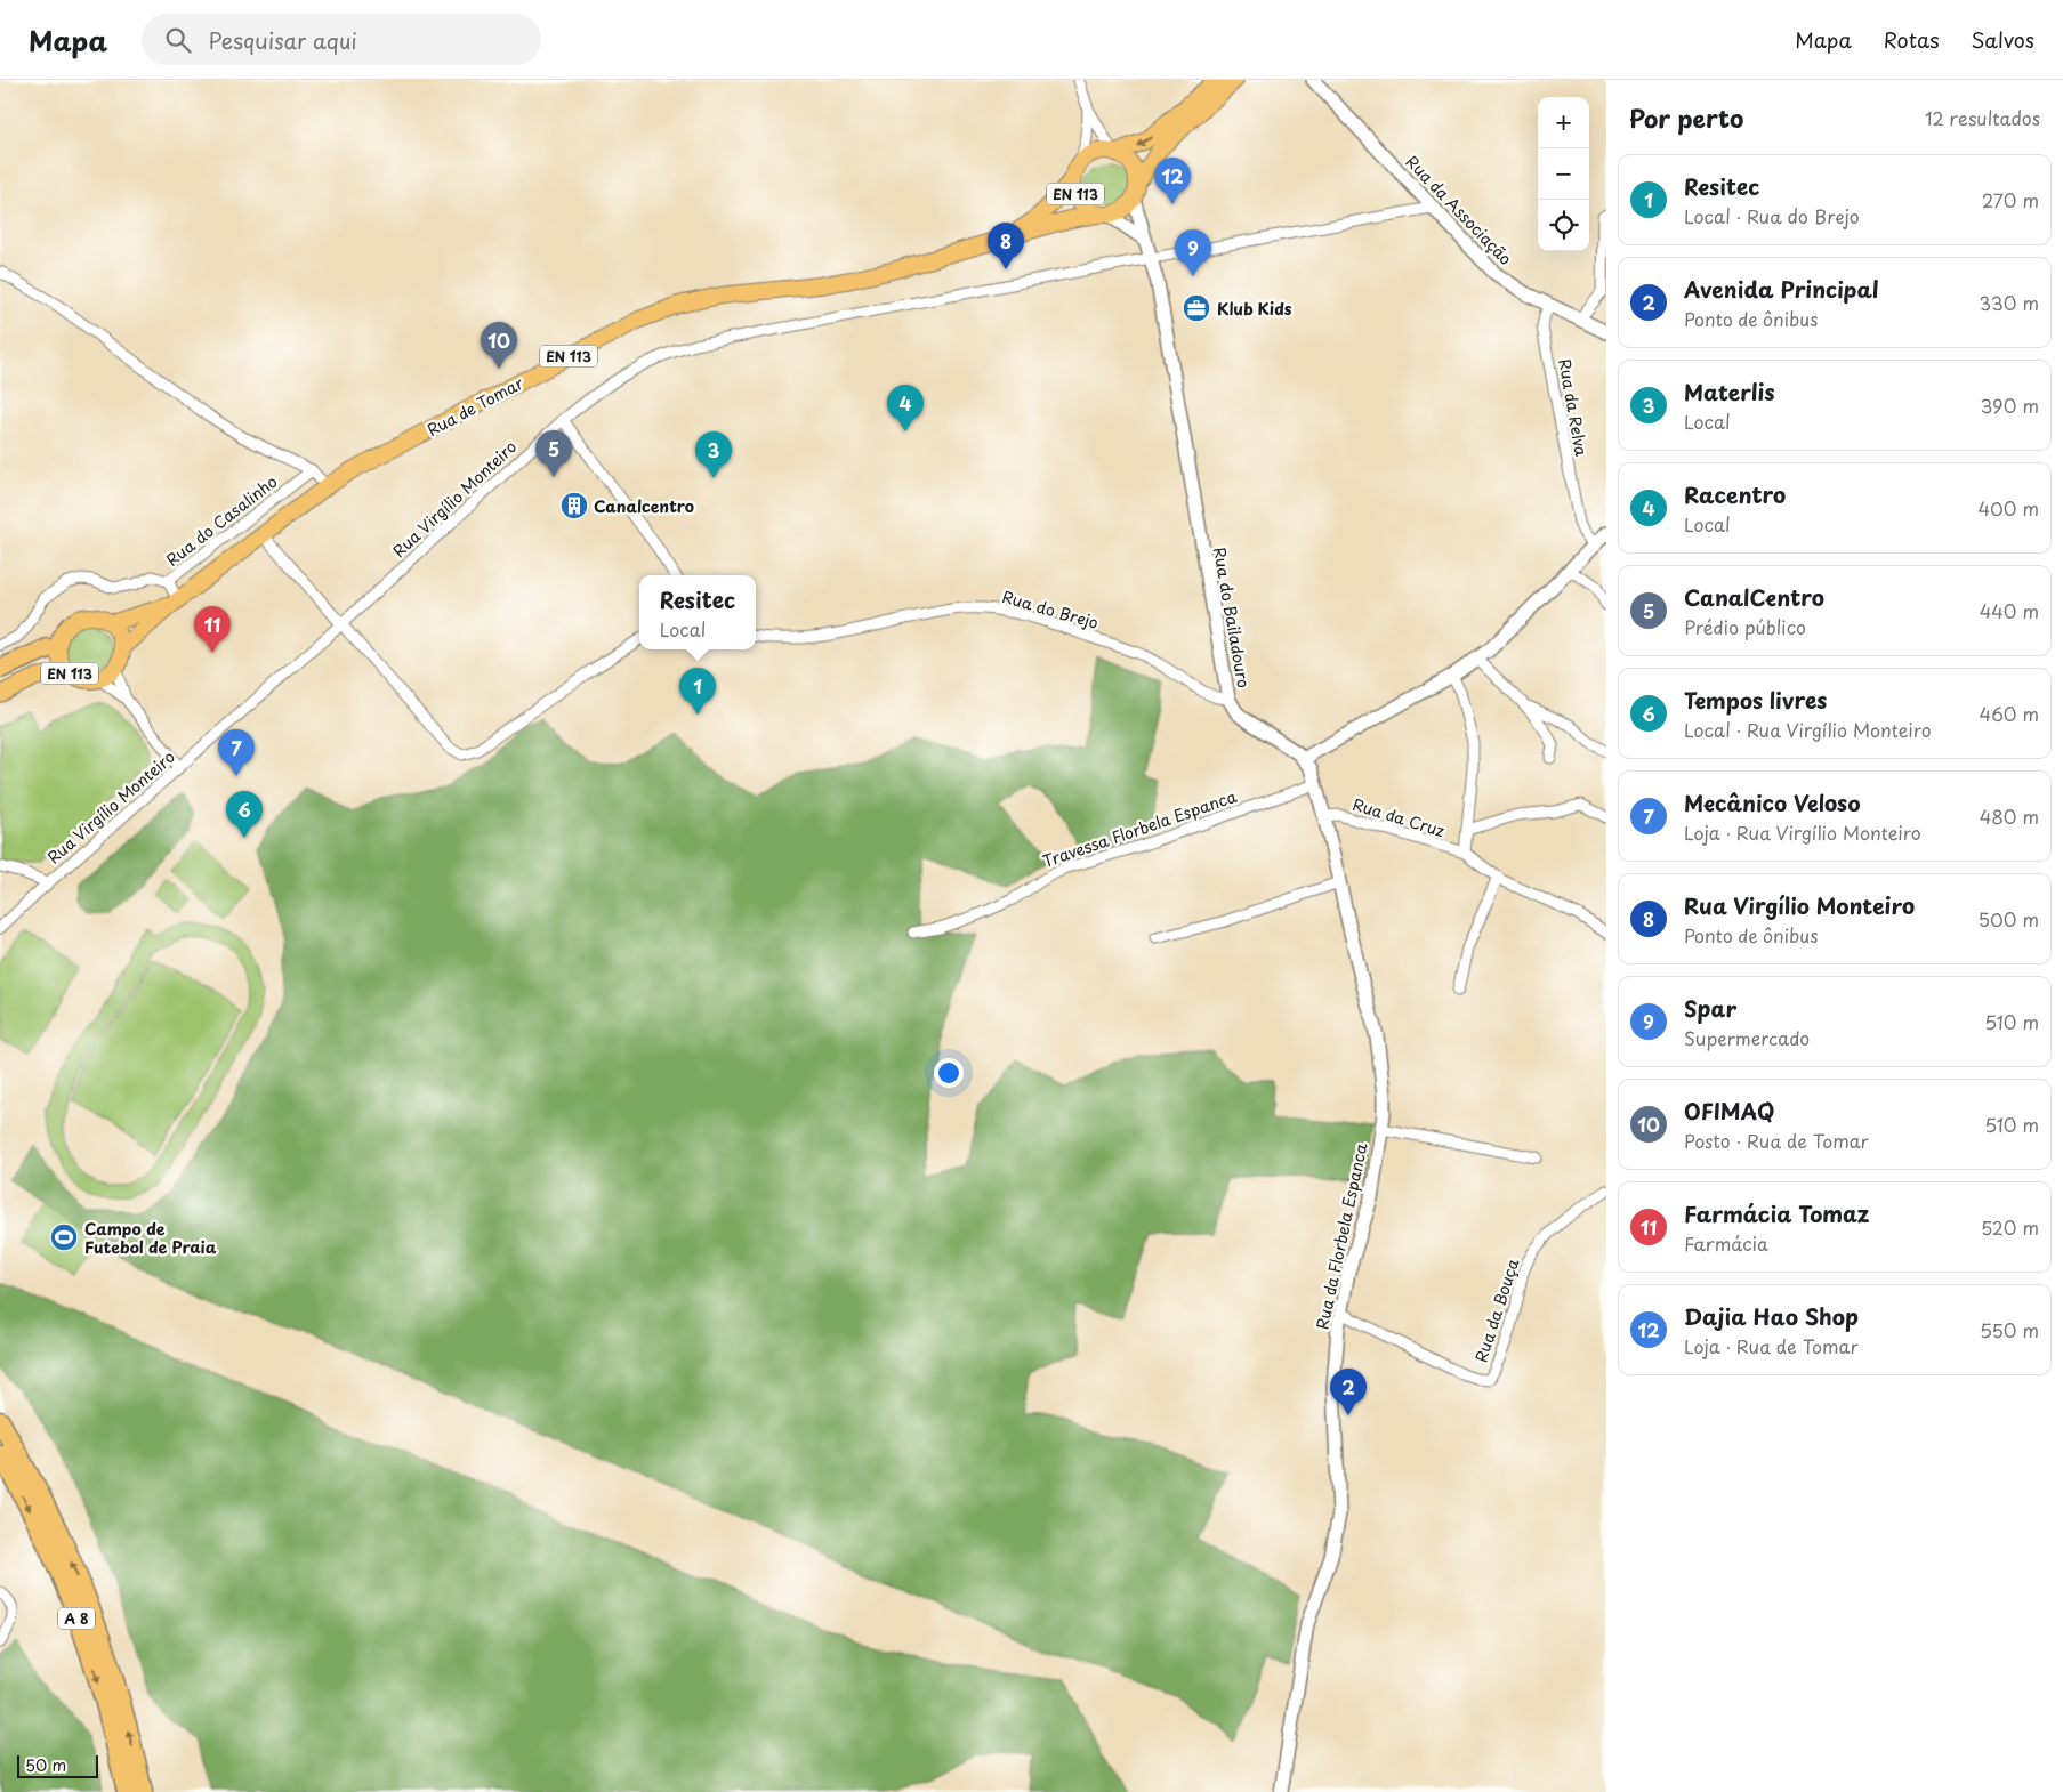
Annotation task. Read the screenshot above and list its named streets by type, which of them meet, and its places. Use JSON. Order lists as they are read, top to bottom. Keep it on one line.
{"streets":{"highway":["A 8"],"main road":["EN 113","Rua de Tomar"],"street":["Rua da Associação","Rua da Relva","Rua Virgílio Monteiro","Rua do Casalinho","Rua do Brejo","Rua do Bailadouro","Rua da Cruz","Travessa Florbela Espanca","Rua da Florbela Espanca","Rua da Bouça"]},"crossings":[["EN 113","Rua de Tomar"],["EN 113","Rua do Bailadouro"],["Rua da Associação","Rua da Relva"],["Rua da Associação","Rua Virgílio Monteiro"],["Rua de Tomar","Rua do Casalinho"],["Rua de Tomar","Rua do Bailadouro"],["Rua Virgílio Monteiro","Rua do Bailadouro"],["Rua do Brejo","Rua do Bailadouro"],["Rua do Bailadouro","Rua da Florbela Espanca"],["Rua da Cruz","Rua da Florbela Espanca"],["Travessa Florbela Espanca","Rua da Florbela Espanca"],["Rua da Florbela Espanca","Rua da Bouça"]],"places":{"office":["Klub Kids"],"building":["Canalcentro"],"sports":["Campo de Futebol de Praia"]},"scale_bar":"50 m","page":{"header":"Mapa","search":"Pesquisar aqui","nav":["Mapa","Rotas","Salvos"],"heading":["Por perto","12 resultados"],"map_buttons":["+","−"],"list":[{"mark":"1","name":"Resitec","note":"Local · Rua do Brejo","value":"270 m"},{"mark":"2","name":"Avenida Principal","note":"Ponto de ônibus","value":"330 m"},{"mark":"3","name":"Materlis","note":"Local","value":"390 m"},{"mark":"4","name":"Racentro","note":"Local","value":"400 m"},{"mark":"5","name":"CanalCentro","note":"Prédio público","value":"440 m"},{"mark":"6","name":"Tempos livres","note":"Local · Rua Virgílio Monteiro","value":"460 m"},{"mark":"7","name":"Mecânico Veloso","note":"Loja · Rua Virgílio Monteiro","value":"480 m"},{"mark":"8","name":"Rua Virgílio Monteiro","note":"Ponto de ônibus","value":"500 m"},{"mark":"9","name":"Spar","note":"Supermercado","value":"510 m"},{"mark":"10","name":"OFIMAQ","note":"Posto · Rua de Tomar","value":"510 m"},{"mark":"11","name":"Farmácia Tomaz","note":"Farmácia","value":"520 m"},{"mark":"12","name":"Dajia Hao Shop","note":"Loja · Rua de Tomar","value":"550 m"}],"pins":["12","8","9","10","4","5","3","11","1","7","6","2"],"popup":["Resitec","Local"],"scale":"50 m"}}
